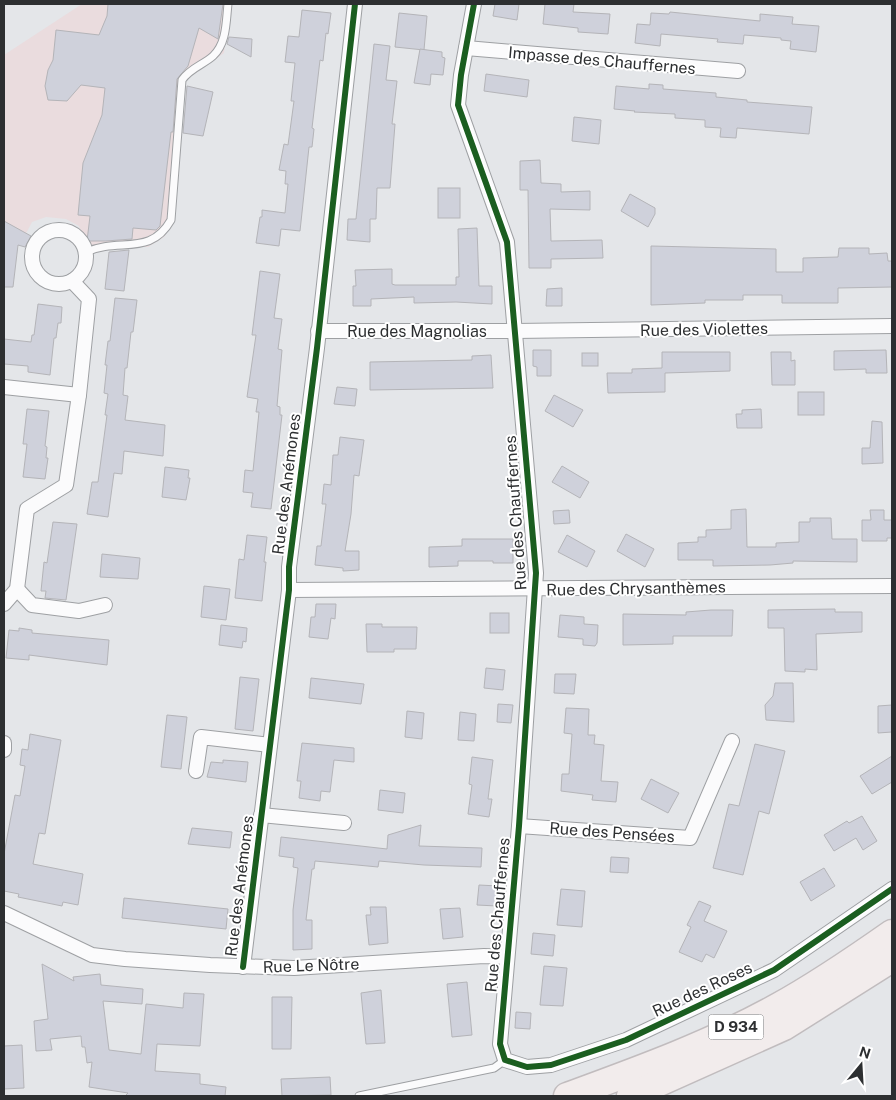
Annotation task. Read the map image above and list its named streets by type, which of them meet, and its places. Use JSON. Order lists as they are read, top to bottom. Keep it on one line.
{"streets":{"highway":["D 934"],"street":["Impasse des Chauffernes","Rue des Violettes","Rue des Magnolias","Rue des Anémones","Rue des Chauffernes","Rue des Chrysanthèmes","Rue des Pensées","Rue Le Nôtre","Rue des Roses"]},"crossings":[["Impasse des Chauffernes","Rue des Chauffernes"],["Rue des Violettes","Rue des Magnolias"],["Rue des Violettes","Rue des Chauffernes"],["Rue des Magnolias","Rue des Anémones"],["Rue des Magnolias","Rue des Chauffernes"],["Rue des Anémones","Rue des Chrysanthèmes"],["Rue des Anémones","Rue Le Nôtre"],["Rue des Chauffernes","Rue des Chrysanthèmes"],["Rue des Chauffernes","Rue des Pensées"],["Rue des Chauffernes","Rue Le Nôtre"],["Rue des Chauffernes","Rue des Roses"]],"north":"top"}
